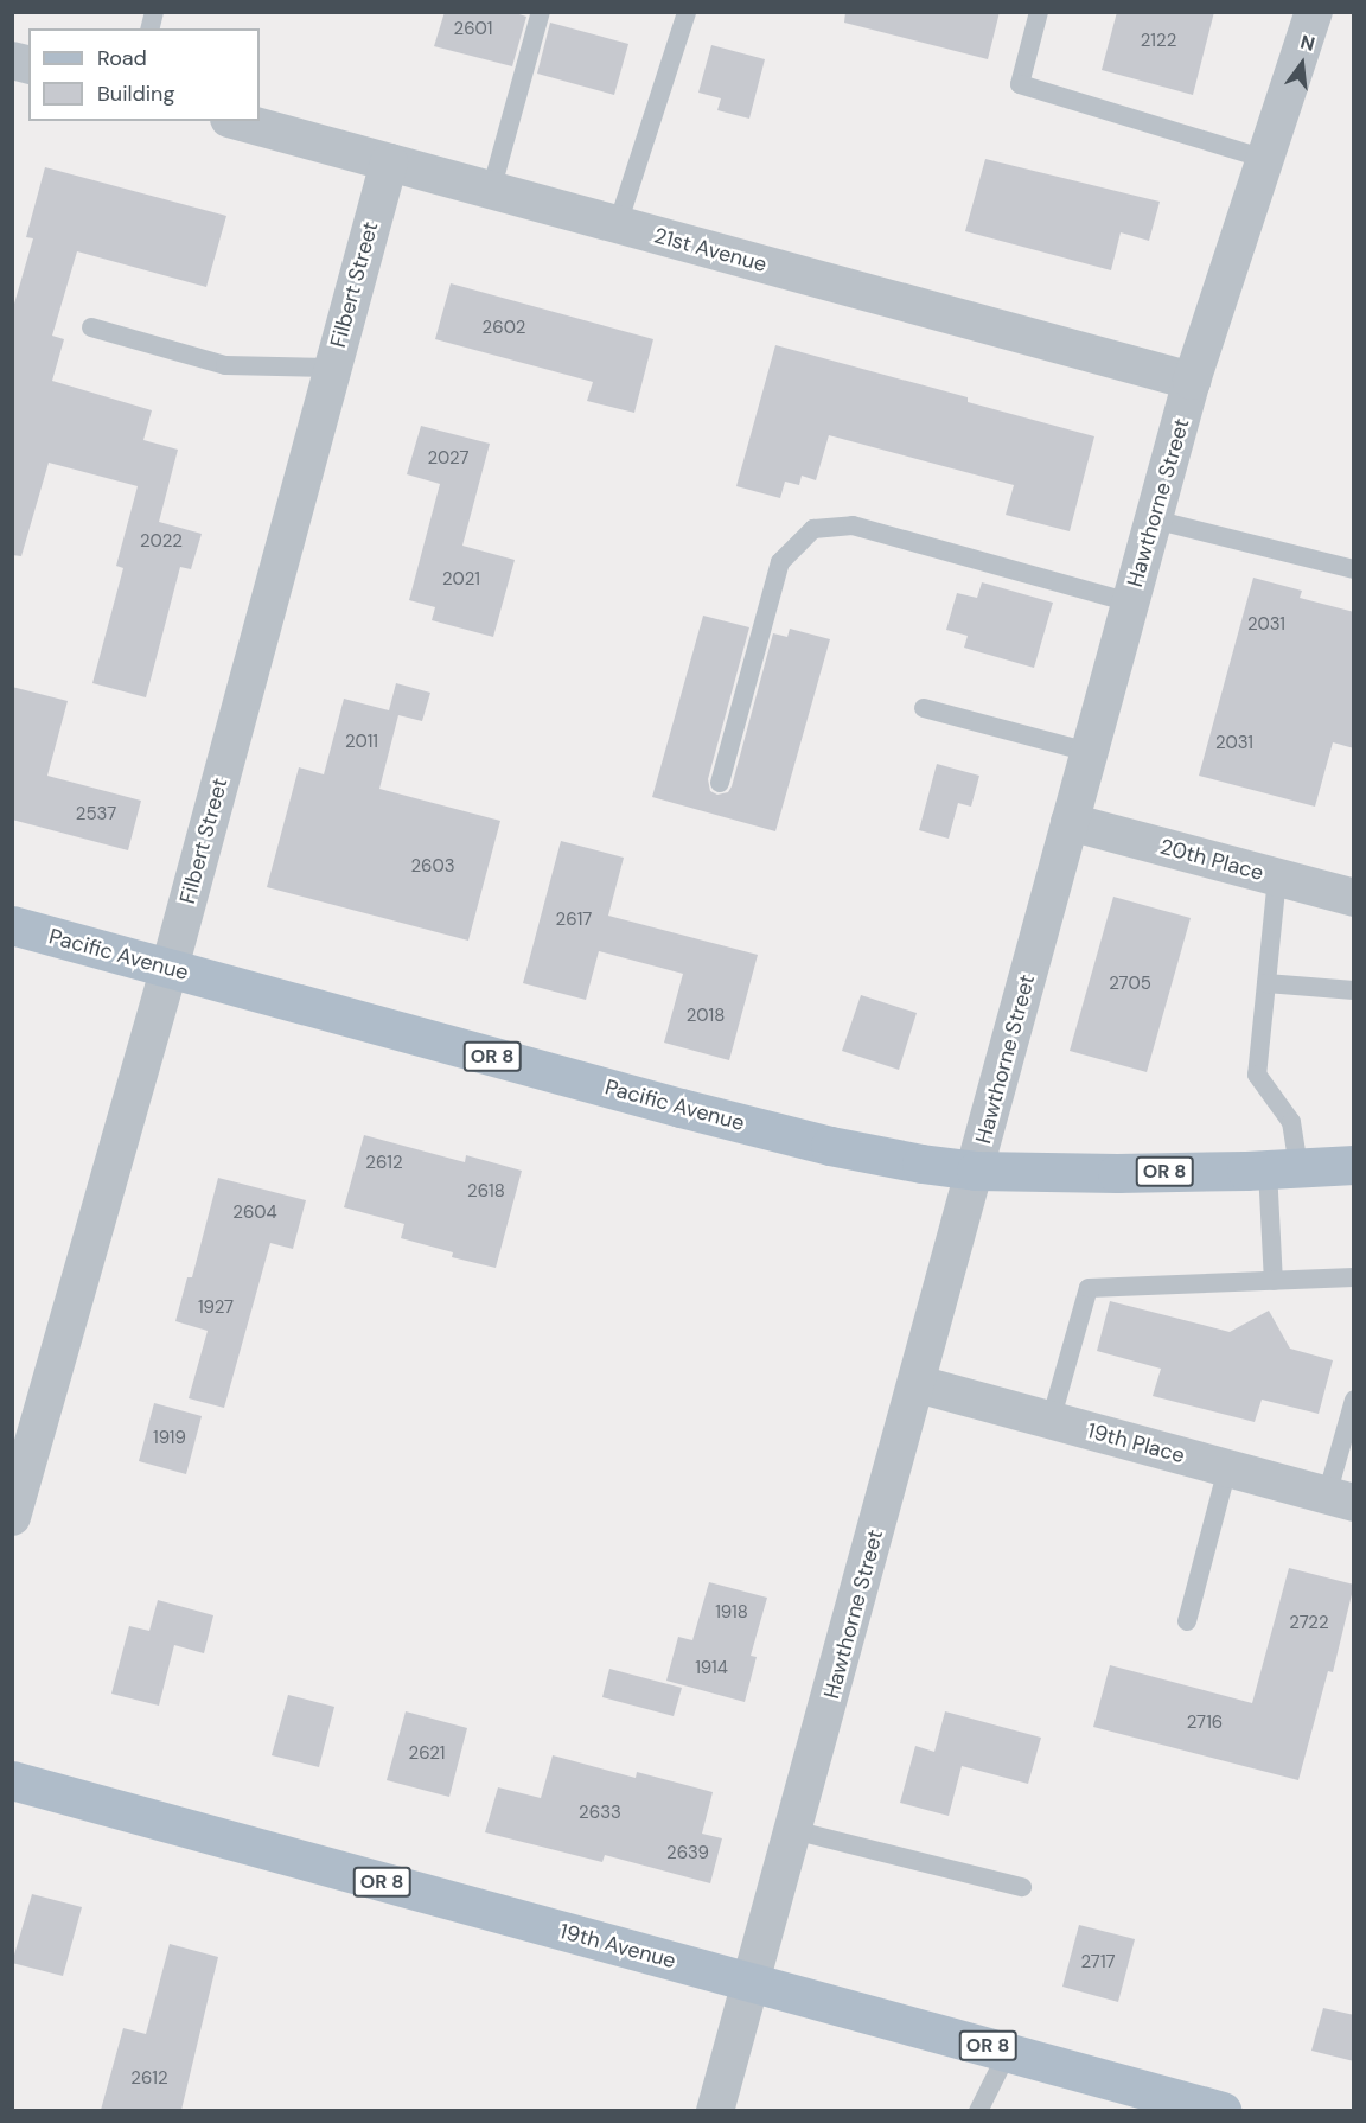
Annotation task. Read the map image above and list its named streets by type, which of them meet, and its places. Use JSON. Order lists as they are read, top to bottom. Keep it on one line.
{"streets":{"main road":["Pacific Avenue","OR 8","19th Avenue"],"street":["21st Avenue","Filbert Street","Hawthorne Street","20th Place","19th Place"]},"crossings":[["21st Avenue","Filbert Street"],["21st Avenue","Hawthorne Street"],["Filbert Street","Pacific Avenue"],["Hawthorne Street","20th Place"],["Hawthorne Street","Pacific Avenue"],["Hawthorne Street","19th Place"],["Hawthorne Street","19th Avenue"]],"house_numbers":["2601","2122","2602","2027","2022","2021","2031","2011","2031","2537","2603","2617","2705","2018","2612","2618","2604","1927","1919","1918","2722","1914","2716","2621","2633","2639","2717","2612"],"legend":["Road","Building"],"north":"top"}
